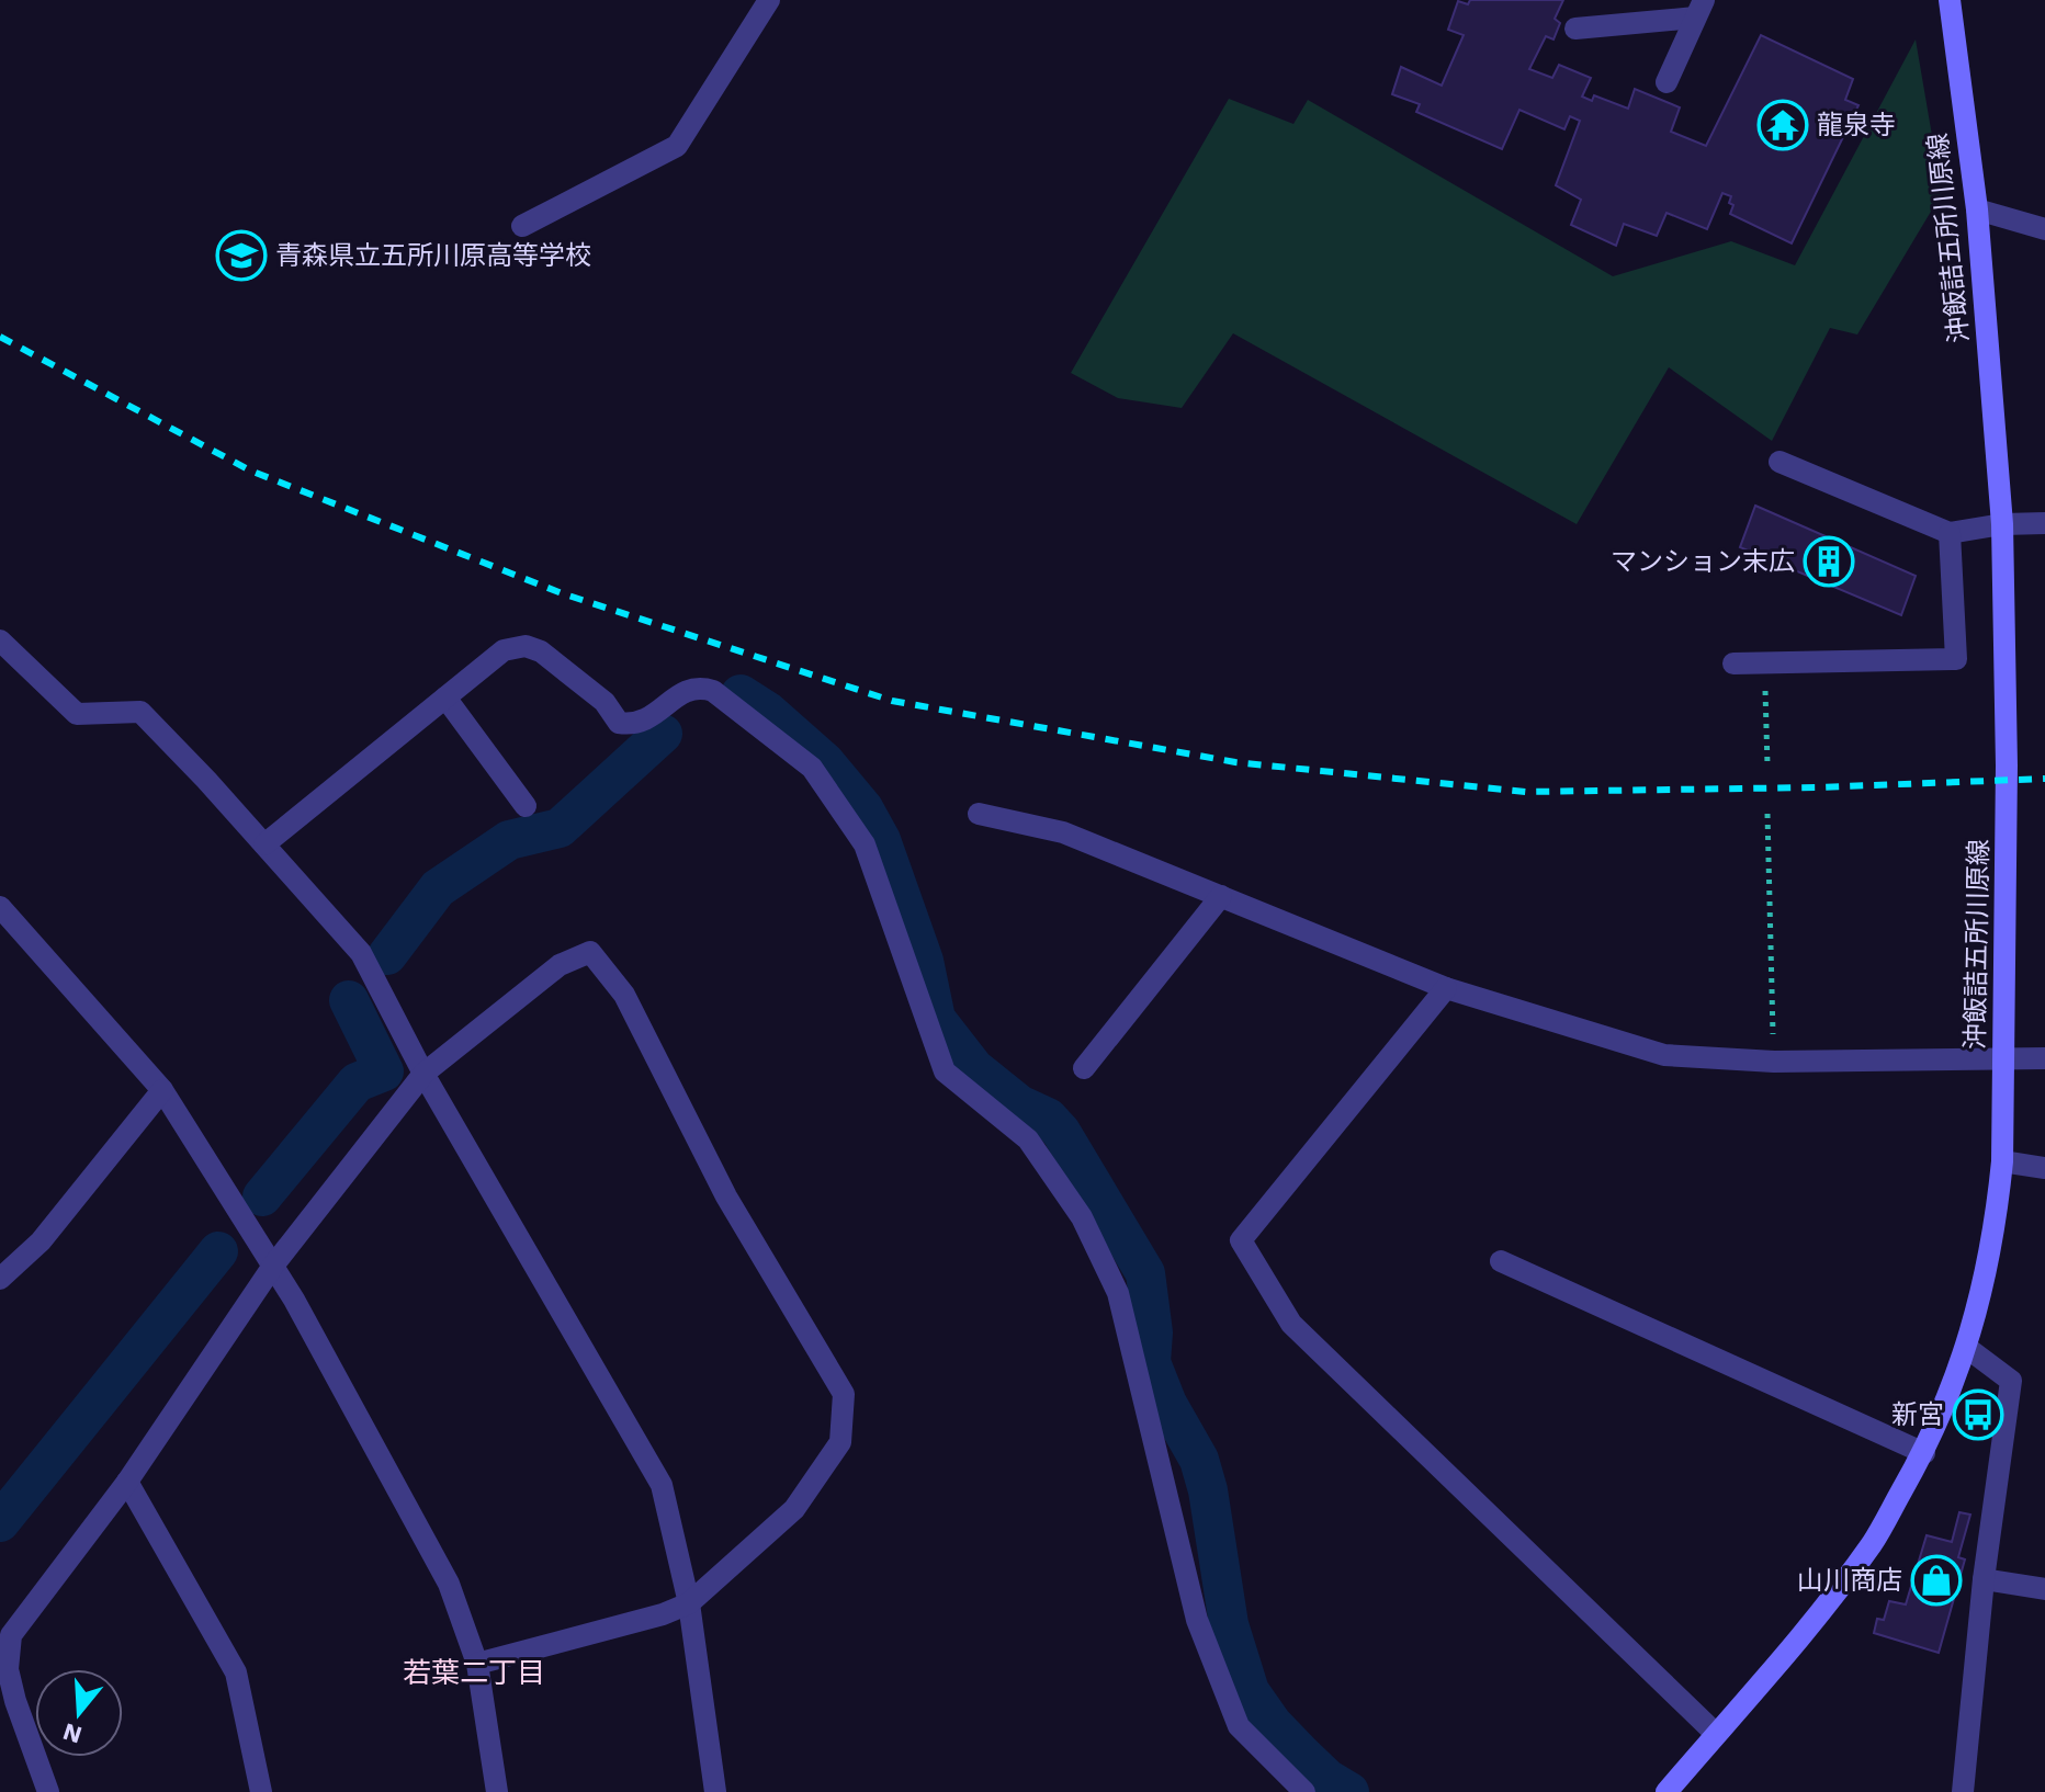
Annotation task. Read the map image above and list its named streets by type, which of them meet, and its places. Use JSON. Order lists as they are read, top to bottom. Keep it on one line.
{"streets":{"main road":["沖飯詰五所川原線"]},"districts":["若葉二丁目"],"places":{"temple":["龍泉寺"],"school or university":["青森県立五所川原高等学校"],"building":["マンション末広"],"bus stop":["新宮"],"shop":["山川商店"]},"north":"bottom"}
